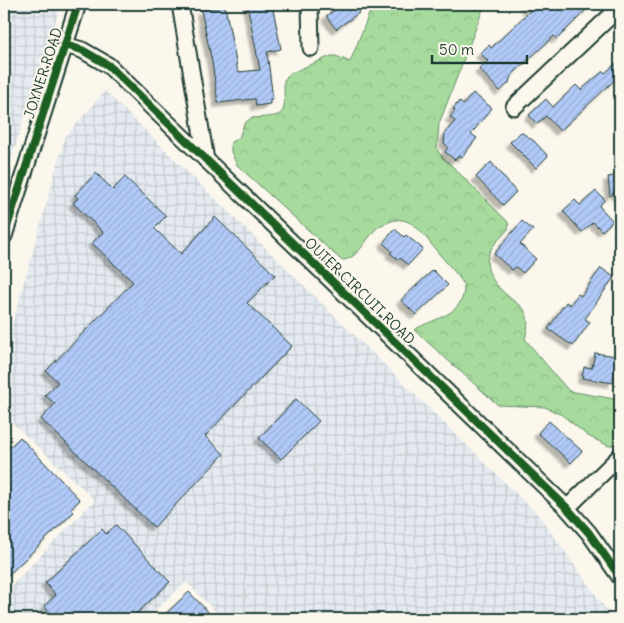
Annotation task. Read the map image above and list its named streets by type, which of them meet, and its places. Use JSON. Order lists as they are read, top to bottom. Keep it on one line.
{"streets":{"street":["JOYNER ROAD","OUTER CIRCUIT ROAD"]},"crossings":[["JOYNER ROAD","OUTER CIRCUIT ROAD"]],"scale_bar":"50 m"}
